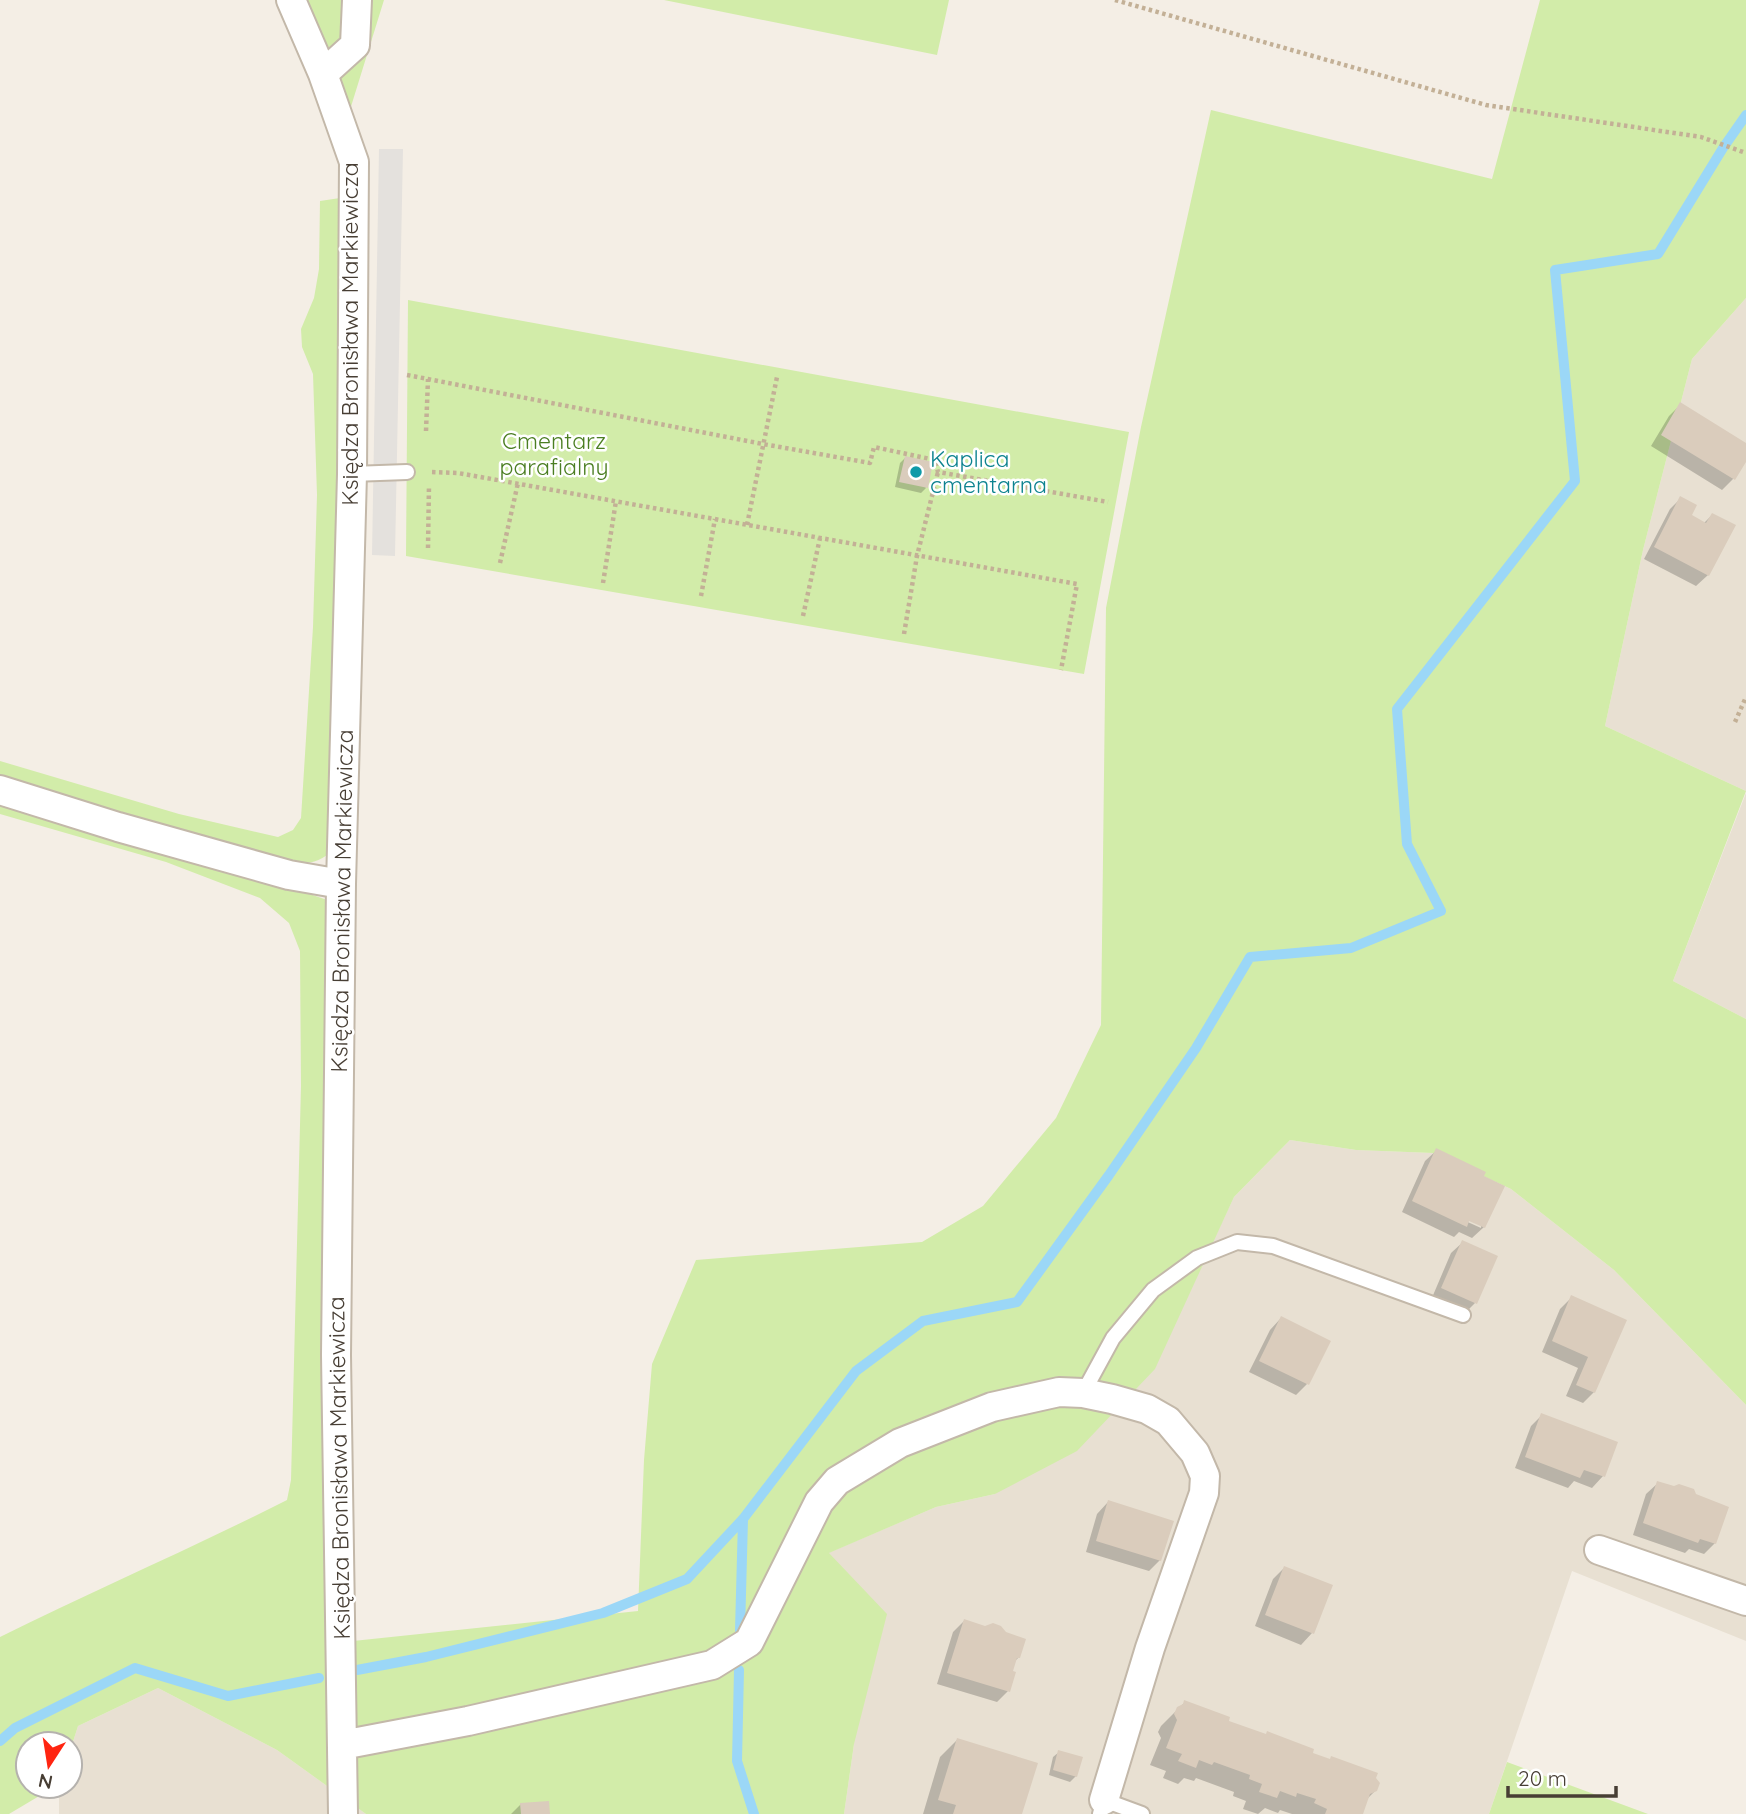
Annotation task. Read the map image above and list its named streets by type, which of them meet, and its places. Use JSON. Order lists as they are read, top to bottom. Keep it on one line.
{"streets":{"street":["Księdza Bronisława Markiewicza"]},"parks":["Cmentarz parafialny"],"places":["Kaplica cmentarna"],"scale_bar":"20 m","north":"bottom"}
